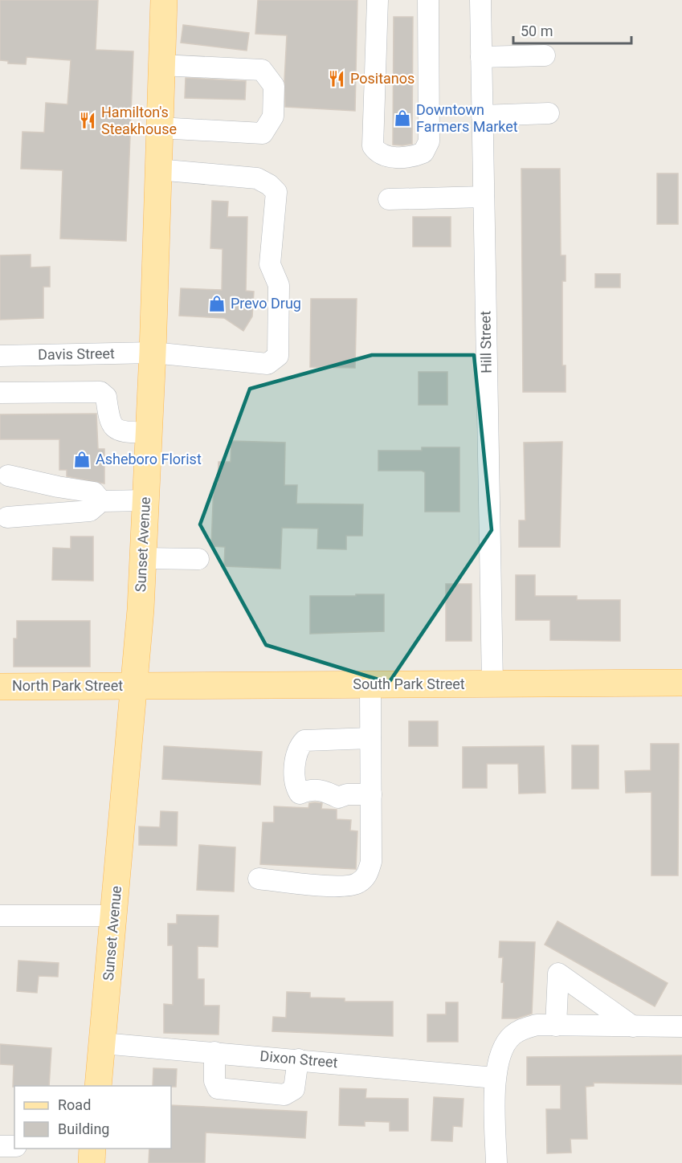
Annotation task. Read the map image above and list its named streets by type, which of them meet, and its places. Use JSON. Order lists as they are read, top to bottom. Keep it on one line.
{"streets":{"main road":["Sunset Avenue","South Park Street","North Park Street"],"street":["Hill Street","Davis Street","Dixon Street"]},"crossings":[["Hill Street","South Park Street"],["Davis Street","Sunset Avenue"],["Sunset Avenue","South Park Street"],["Sunset Avenue","North Park Street"],["Sunset Avenue","Dixon Street"],["South Park Street","North Park Street"]],"places":{"restaurant":["Positanos","Hamilton's Steakhouse"],"shop":["Downtown Farmers Market","Prevo Drug","Asheboro Florist"]},"legend":["Road","Building"],"scale_bar":"50 m"}
